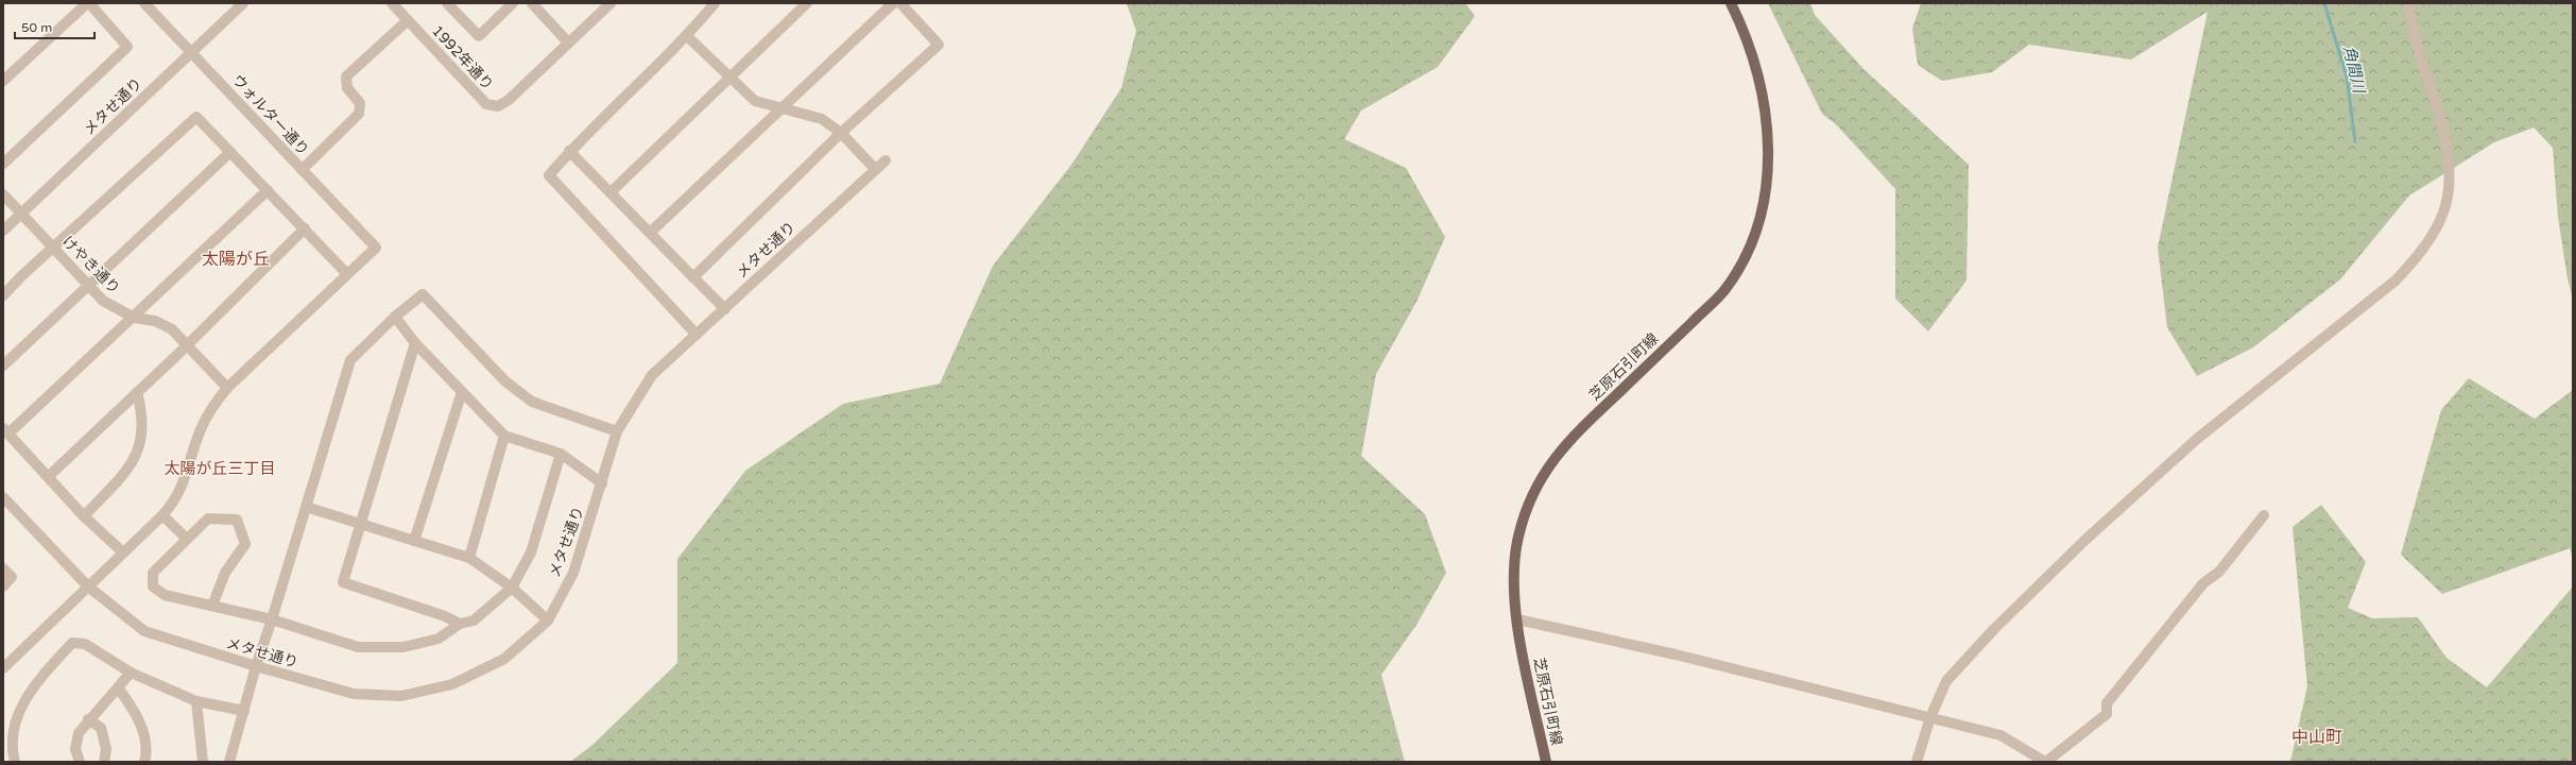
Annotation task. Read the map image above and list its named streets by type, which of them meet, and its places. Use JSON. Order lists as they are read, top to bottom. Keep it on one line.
{"streets":{"main road":["芝原石引町線"],"street":["1992年通り","メタせ通り","ウォルター通り","けやき通り"]},"crossings":[["メタせ通り","ウォルター通り"],["メタせ通り","けやき通り"]],"districts":["太陽が丘","太陽が丘三丁目","中山町"],"water":["角間川"],"scale_bar":"50 m"}
